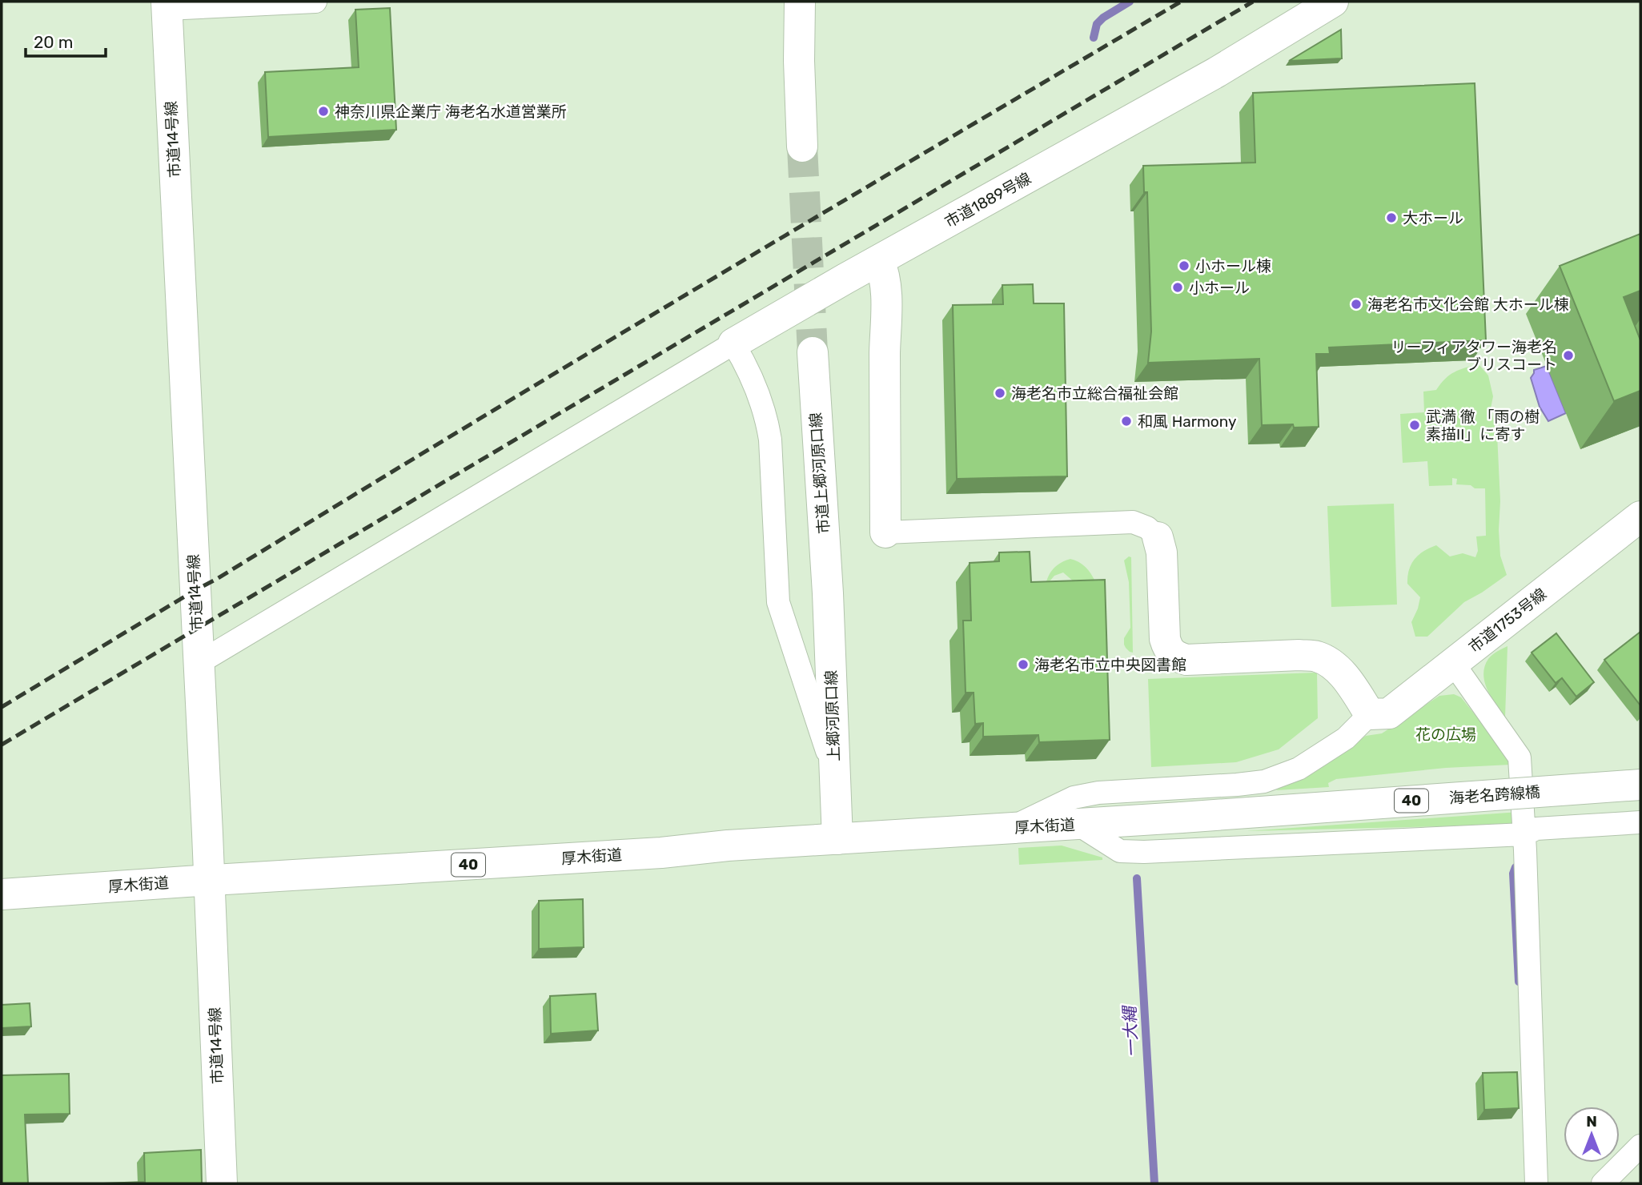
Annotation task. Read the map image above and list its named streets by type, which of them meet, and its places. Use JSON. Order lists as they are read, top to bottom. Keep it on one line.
{"streets":{"street":["市道14号線","市道1889号線","市道上郷河原口線","市道1753号線","上郷河原口線","海老名跨線橋","40","厚木街道"]},"crossings":[["市道14号線","厚木街道"],["市道上郷河原口線","上郷河原口線"],["上郷河原口線","厚木街道"],["海老名跨線橋","厚木街道"]],"water":["一大縄"],"parks":["花の広場"],"places":["神奈川県企業庁 海老名水道営業所","大ホール","小ホール棟","小ホール","海老名市文化会館 大ホール棟","リーフィアタワー海老名 ブリスコート","海老名市立総合福祉会館","和風 Harmony","武満 徹 「雨の樹 素描II」に寄す","海老名市立中央図書館"],"scale_bar":"20 m","north":"top"}
